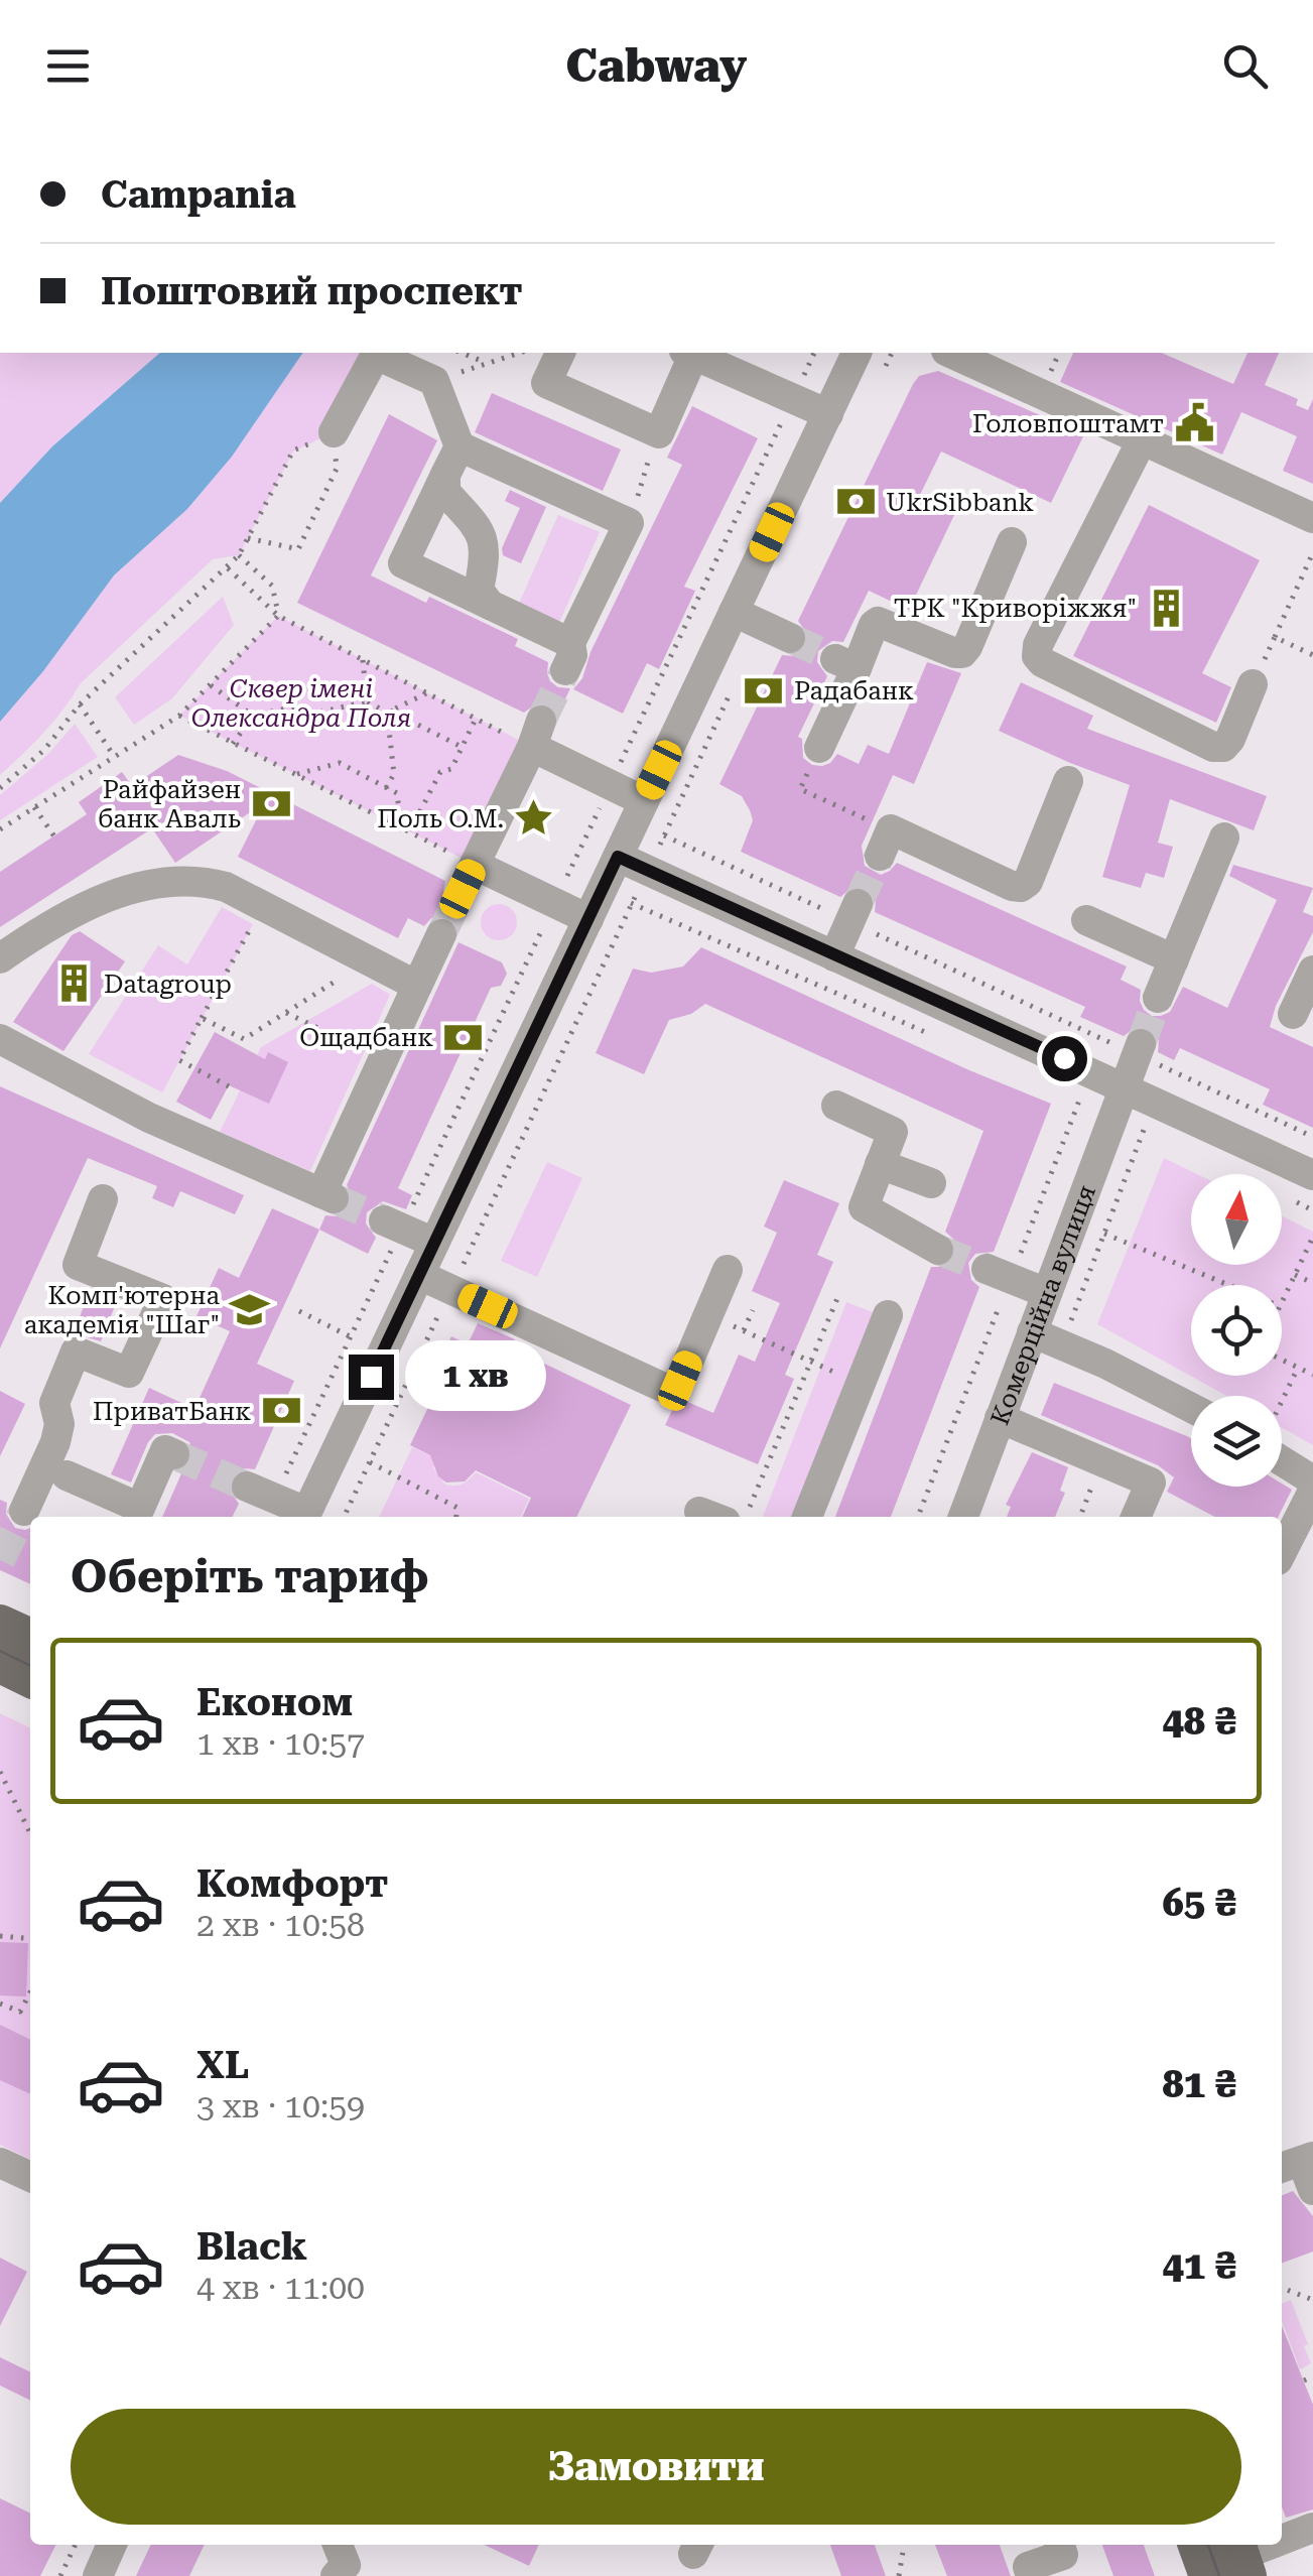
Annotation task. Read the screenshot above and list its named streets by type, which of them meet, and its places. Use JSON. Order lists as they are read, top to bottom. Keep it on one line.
{"streets":{"street":["Комерційна вулиця"]},"parks":["Сквер імені Олександра Поля"],"places":{"public building":["Головпоштамт"],"bank":["UkrSibbank","Радабанк","Райфайзен банк Аваль","Ощадбанк","ПриватБанк"],"building":["ТРК \"Криворіжжя\"","Datagroup"],"place":["Поль О.М."],"school or university":["Комп'ютерна академія \"Шаг\""]},"north":"top","page":{"header":"Cabway","banner":["Campania","Поштовий проспект"],"bubble":"1 хв","heading":"Оберіть тариф","list":[{"name":"Економ","note":"1 хв · 10:57","value":"48 ₴"},{"name":"Комфорт","note":"2 хв · 10:58","value":"65 ₴"},{"name":"XL","note":"3 хв · 10:59","value":"81 ₴"},{"name":"Black","note":"4 хв · 11:00","value":"41 ₴"}],"buttons":"Замовити"}}
